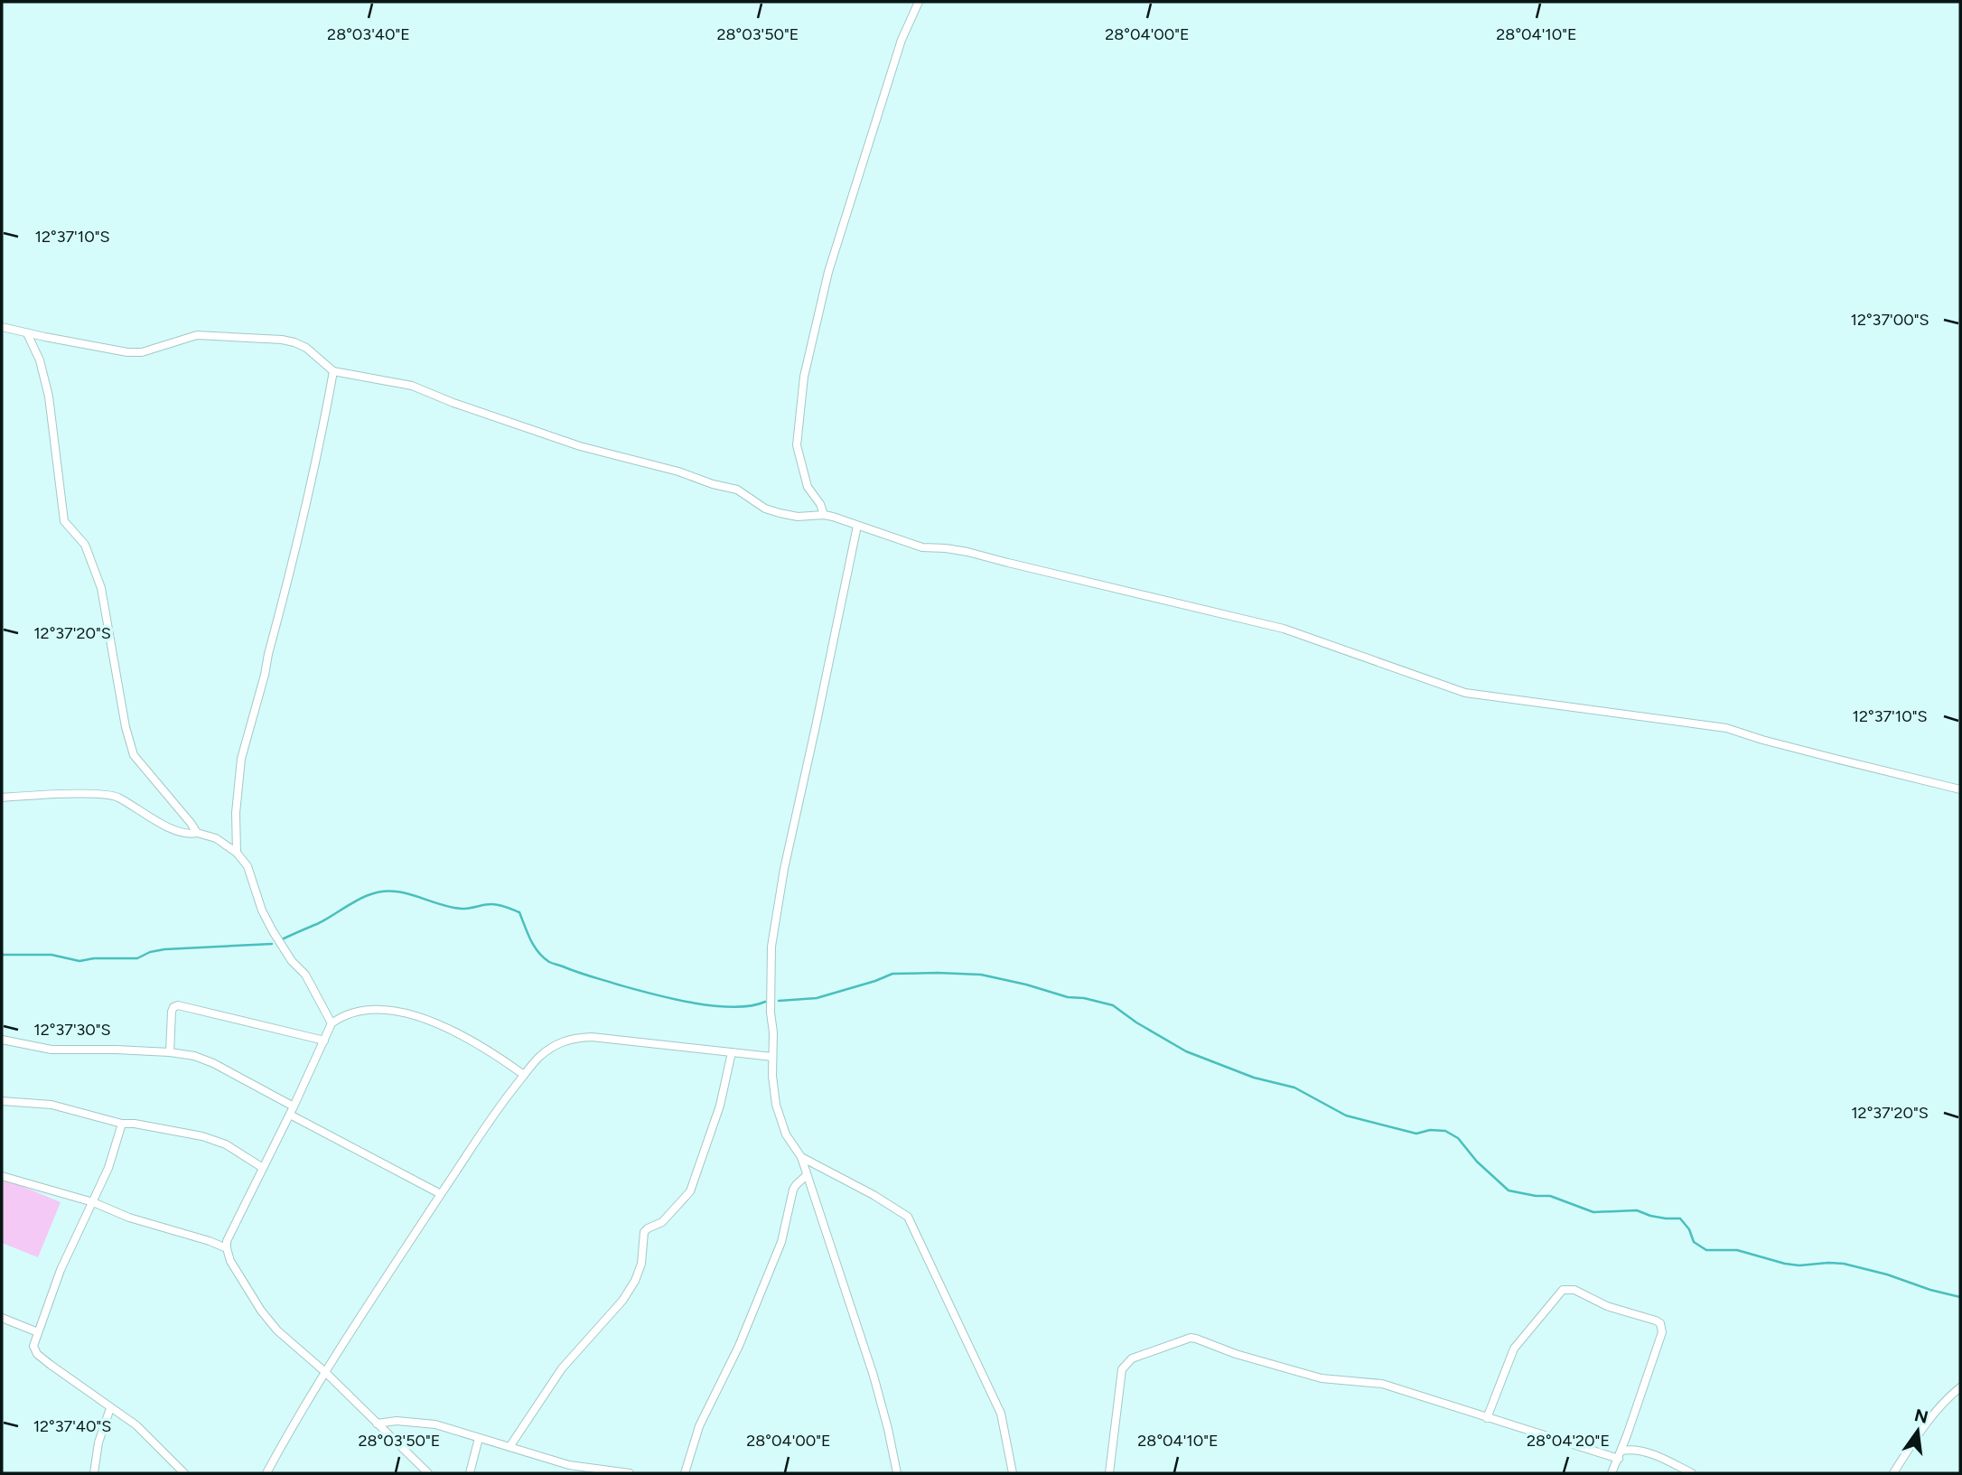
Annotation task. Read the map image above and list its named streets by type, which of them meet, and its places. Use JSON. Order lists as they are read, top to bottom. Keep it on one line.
{"north":"top","coordinates":["28°03'40\"E","28°03'50\"E","28°04'00\"E","28°04'10\"E","12°37'10\"S","12°37'00\"S","12°37'20\"S","12°37'30\"S","12°37'40\"S","28°04'20\"E"]}
